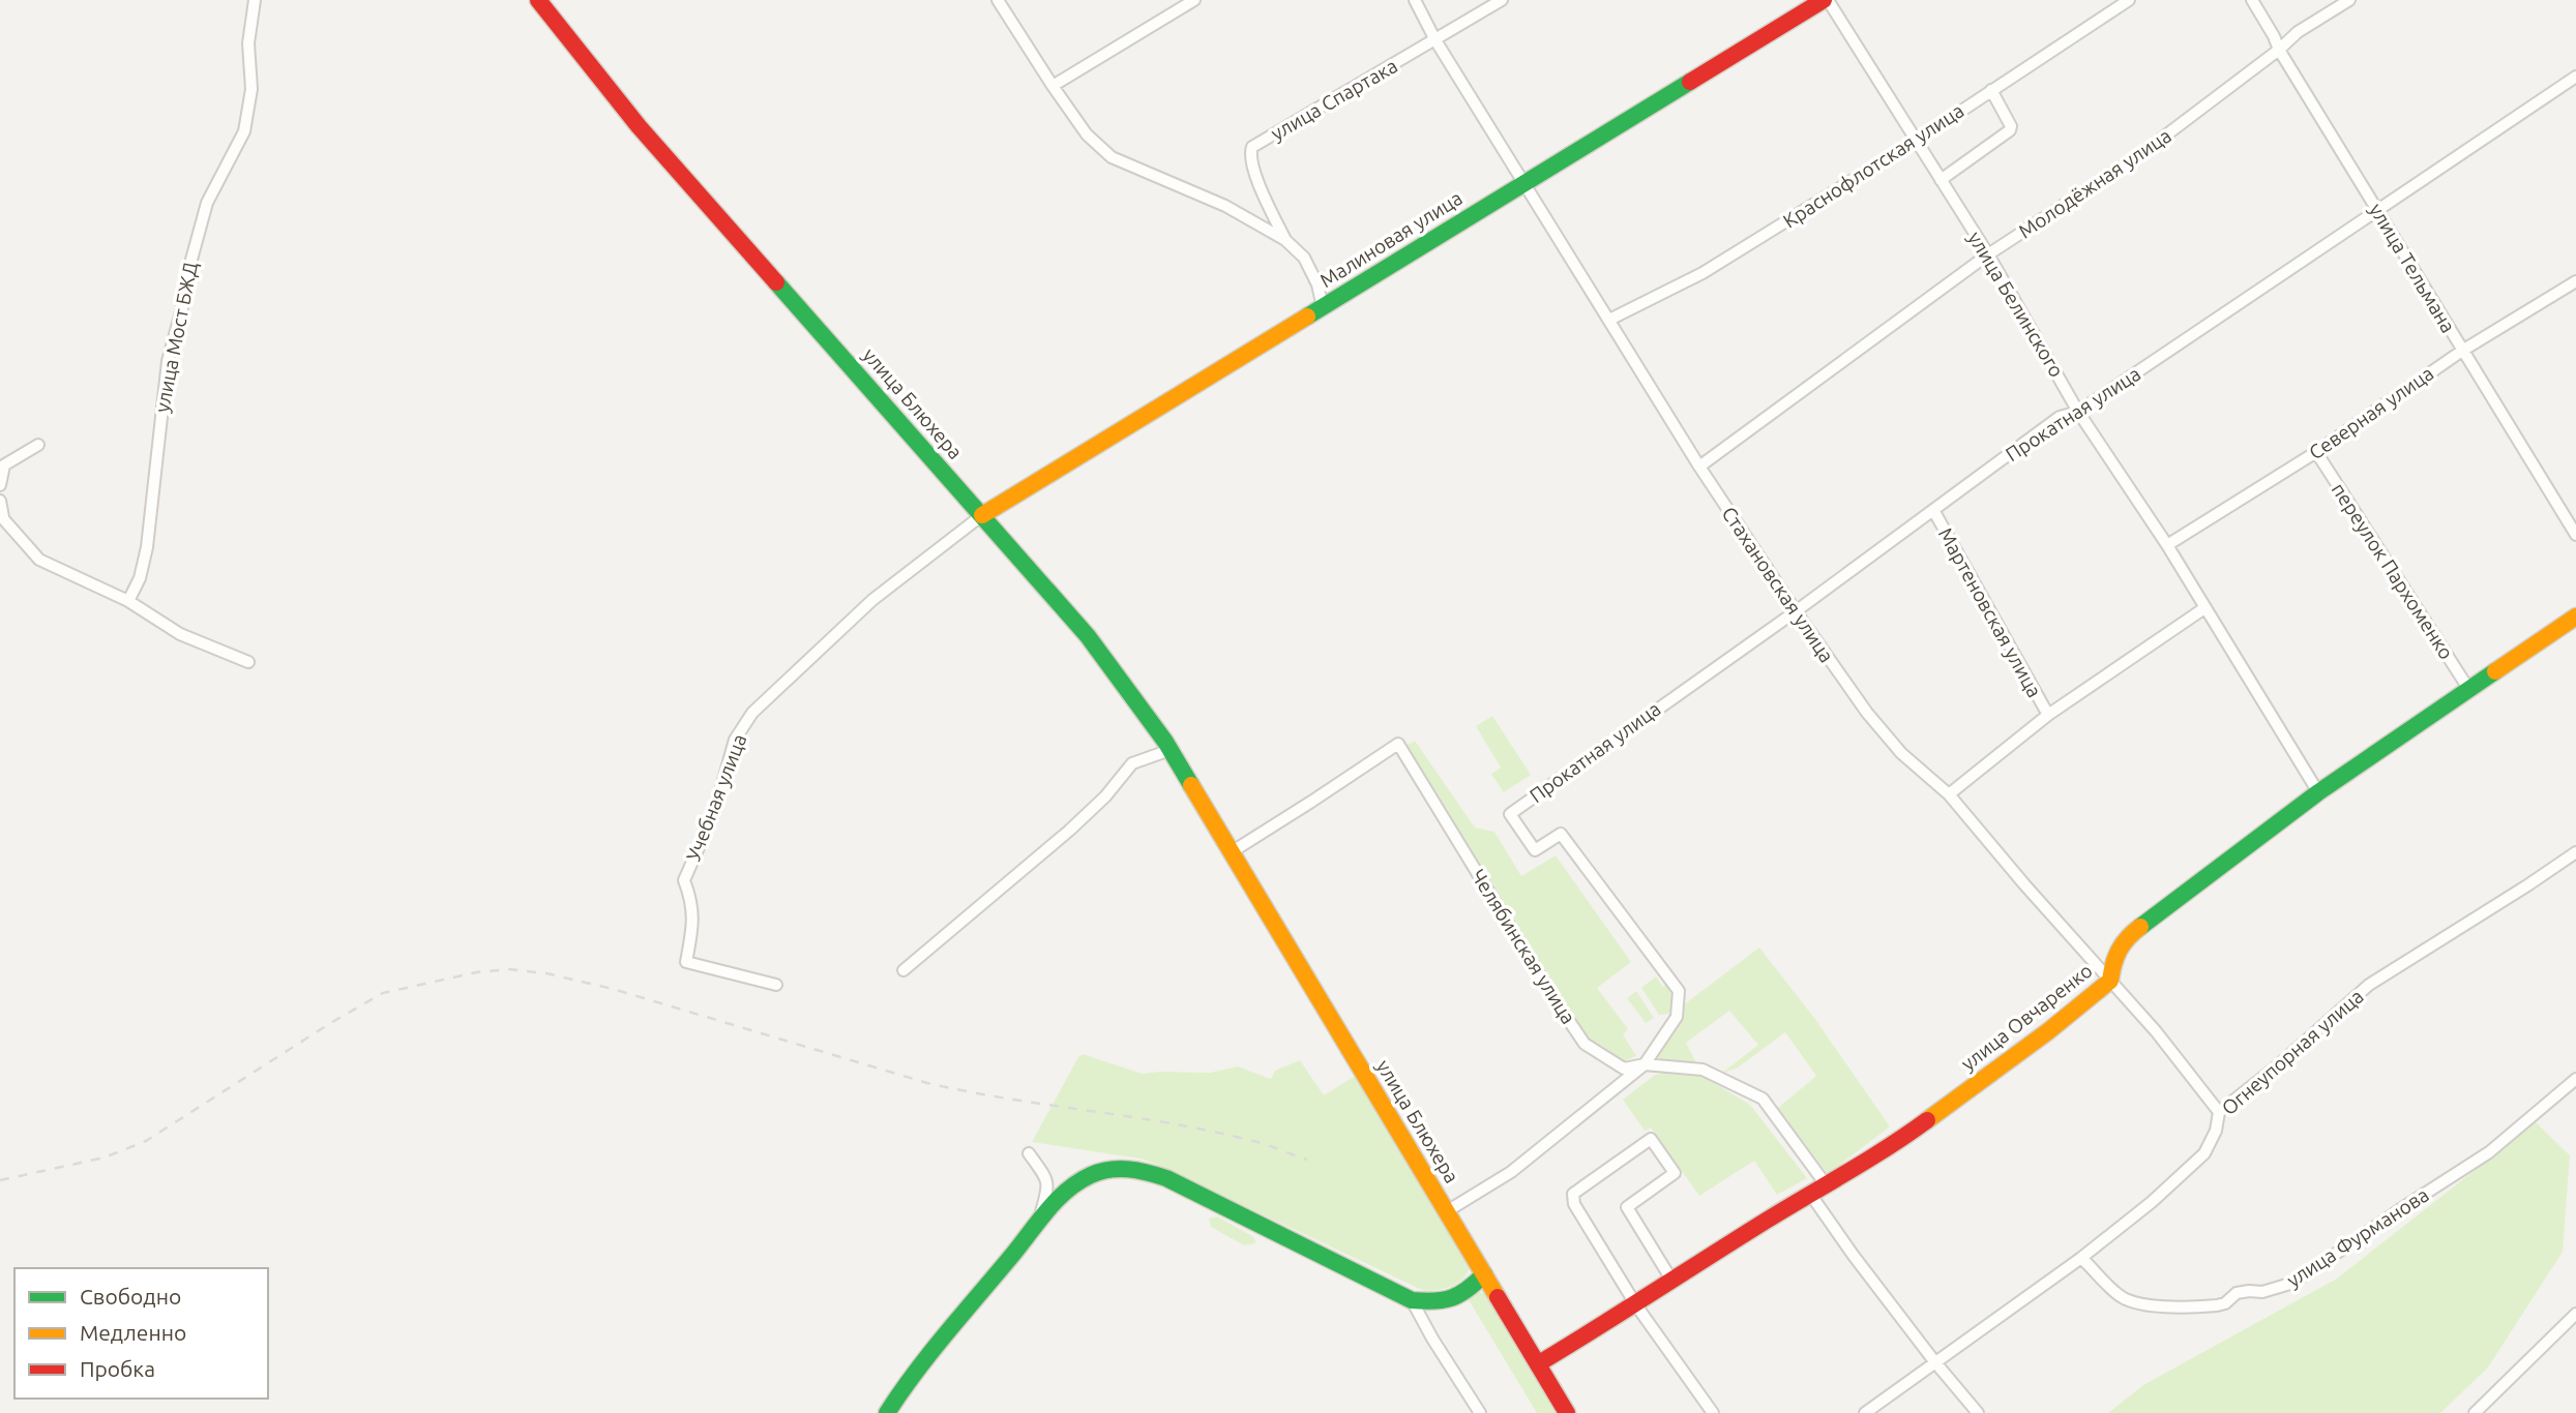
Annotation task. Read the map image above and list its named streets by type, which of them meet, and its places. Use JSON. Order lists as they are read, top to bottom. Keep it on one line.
{"streets":{"main road":["Малиновая улица","улица Блюхера","улица Овчаренко"],"street":["улица Спартака","Краснофлотская улица","Молодёжная улица","улица Тельмана","улица Белинского","улица Мост БЖД","Северная улица","Прокатная улица","переулок Пархоменко","Стахановская улица","Мартеновская улица","Учебная улица","Челябинская улица","Огнеупорная улица","улица Фурманова"]},"crossings":[["улица Спартака","Стахановская улица"],["Краснофлотская улица","улица Белинского"],["Краснофлотская улица","Стахановская улица"],["Молодёжная улица","улица Тельмана"],["Молодёжная улица","улица Белинского"],["Молодёжная улица","Стахановская улица"],["Малиновая улица","улица Белинского"],["Малиновая улица","улица Блюхера"],["Малиновая улица","Стахановская улица"],["Малиновая улица","Учебная улица"],["улица Тельмана","Северная улица"],["улица Тельмана","Прокатная улица"],["улица Белинского","Северная улица"],["улица Белинского","Прокатная улица"],["улица Белинского","улица Овчаренко"],["улица Блюхера","Учебная улица"],["улица Блюхера","Челябинская улица"],["улица Блюхера","улица Овчаренко"],["Северная улица","переулок Пархоменко"],["Прокатная улица","Стахановская улица"],["Прокатная улица","Мартеновская улица"],["Прокатная улица","Челябинская улица"],["переулок Пархоменко","улица Овчаренко"],["Стахановская улица","улица Овчаренко"],["Стахановская улица","Огнеупорная улица"],["Челябинская улица","улица Овчаренко"],["Огнеупорная улица","улица Фурманова"]],"legend":["Свободно","Медленно","Пробка"]}
